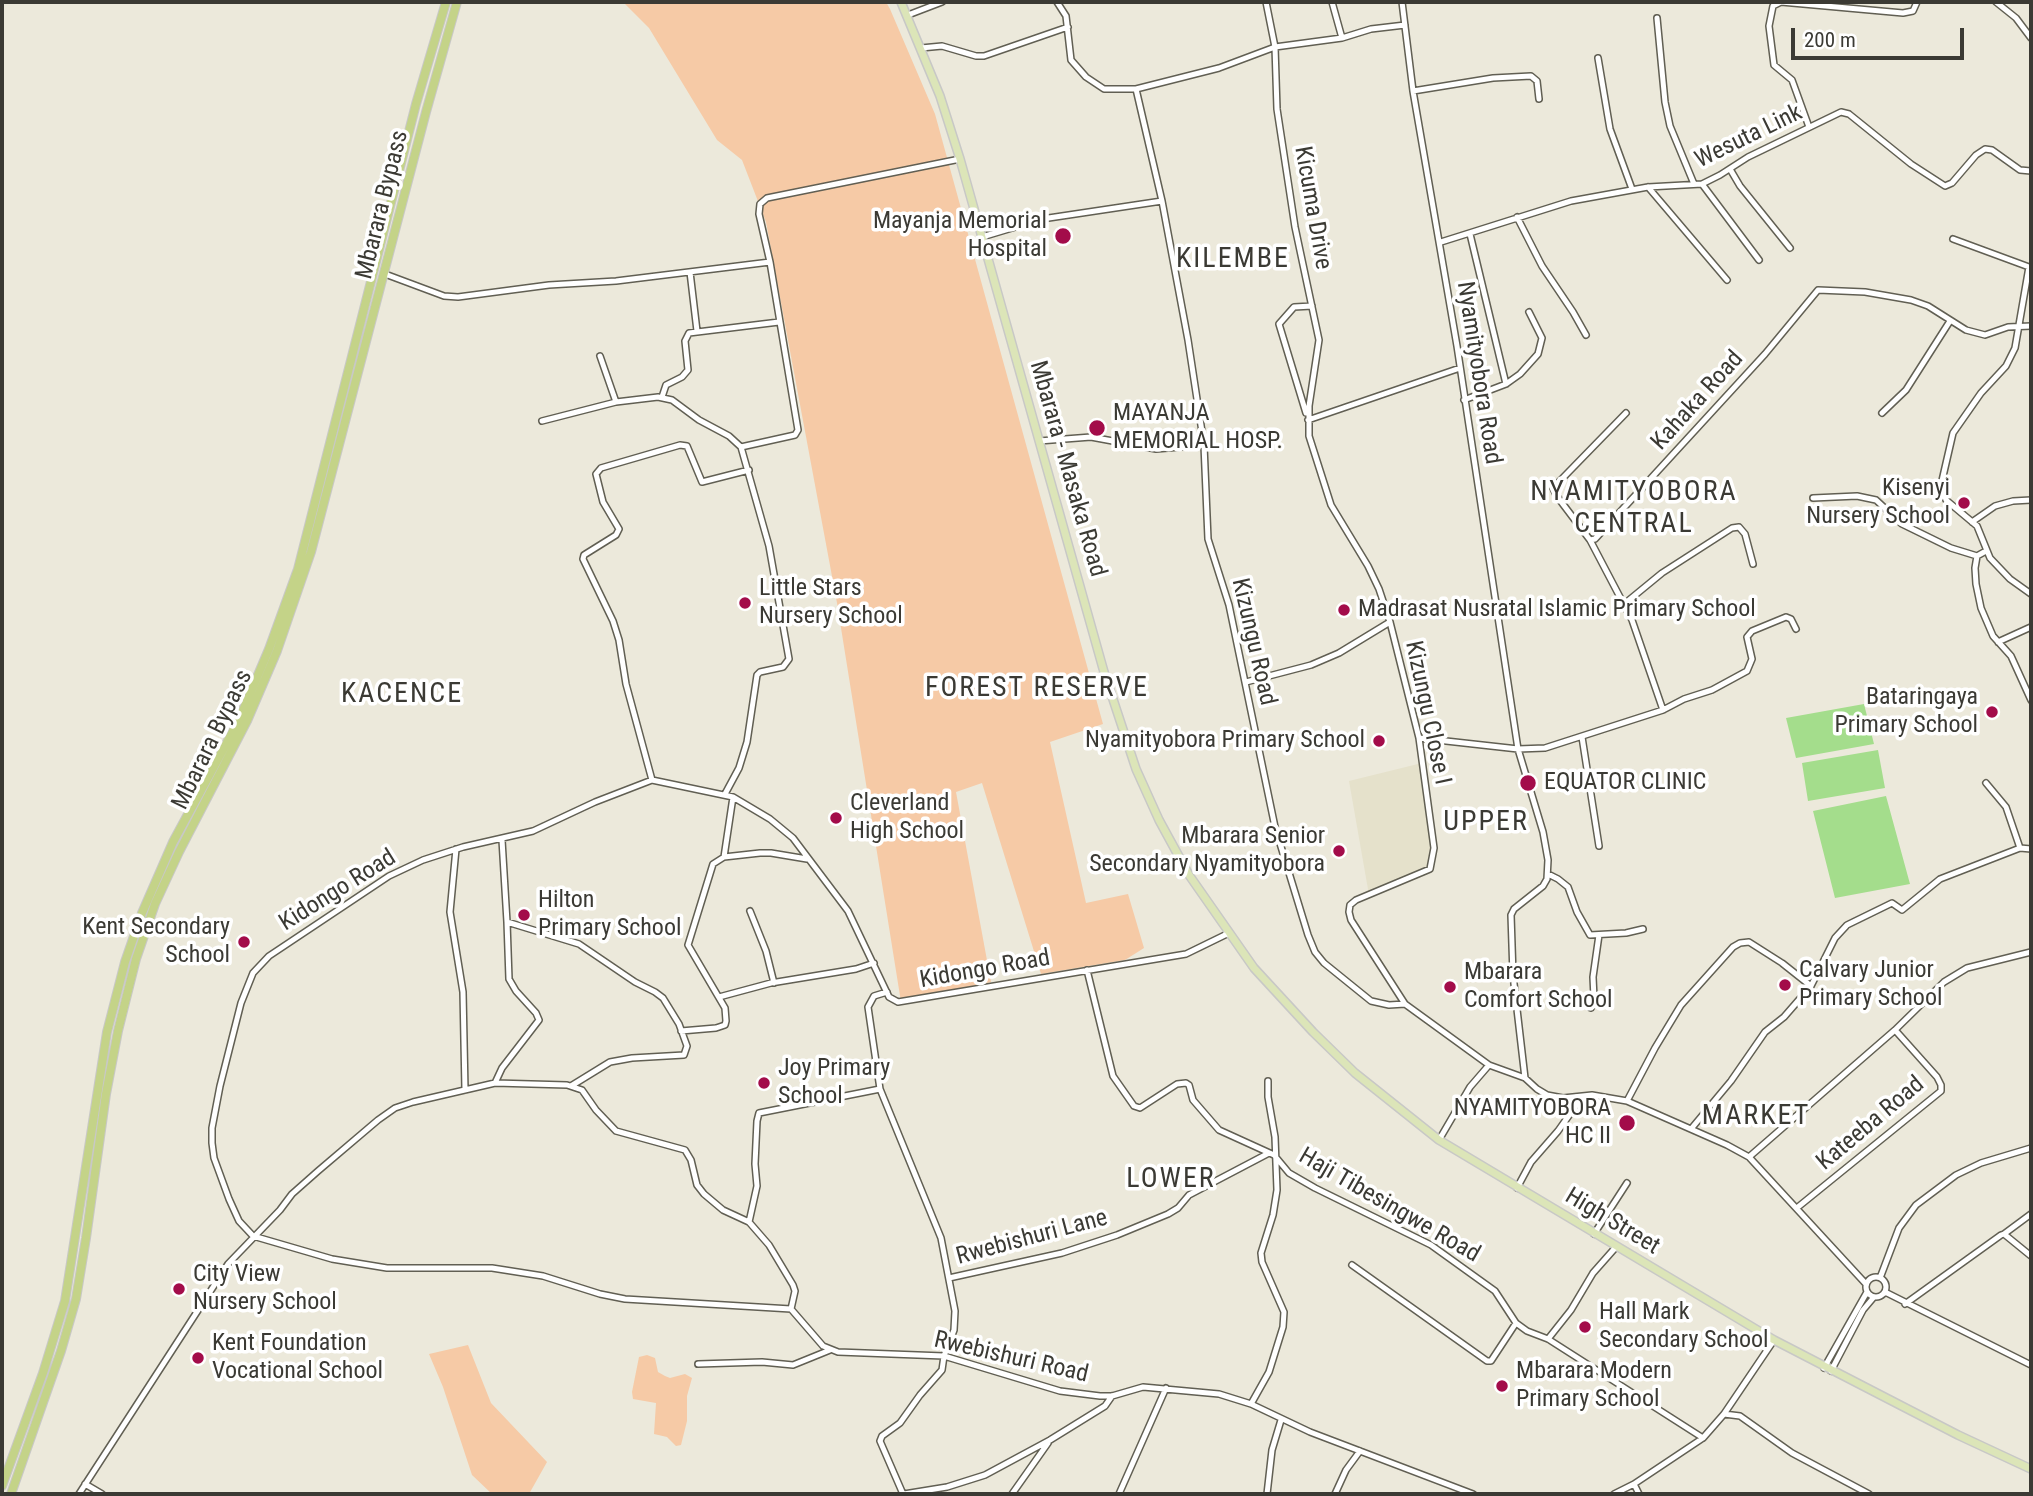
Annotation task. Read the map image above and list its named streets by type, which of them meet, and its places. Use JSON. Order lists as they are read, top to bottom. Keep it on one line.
{"streets":{"highway":["Mbarara Bypass"],"main road":["Mbarara - Masaka Road","High Street"],"street":["Wesuta Link","Kicuma Drive","Nyamityobora Road","Kahaka Road","Kizungu Road","Kizungu Close I","Kidongo Road","Kateeba Road","Haji Tibesingwe Road","Rwebishuri Lane","Rwebishuri Road"]},"crossings":[["Wesuta Link","Nyamityobora Road"],["Kicuma Drive","Kizungu Close I"],["Mbarara - Masaka Road","Kidongo Road"],["Mbarara - Masaka Road","High Street"],["Kizungu Road","Kizungu Close I"],["Kidongo Road","Haji Tibesingwe Road"],["Kidongo Road","High Street"],["Haji Tibesingwe Road","Rwebishuri Lane"]],"districts":["KILEMBE","NYAMITYOBORA CENTRAL","FOREST RESERVE","KACENCE","UPPER","MARKET","LOWER"],"places":["Mayanja Memorial Hospital","MAYANJA MEMORIAL HOSP.","Kisenyi Nursery School","Little Stars Nursery School","Madrasat Nusratal Islamic Primary School","Bataringaya Primary School","Nyamityobora Primary School","EQUATOR CLINIC","Cleverland High School","Mbarara Senior Secondary Nyamityobora","Hilton Primary School","Kent Secondary School","Calvary Junior Primary School","Mbarara Comfort School","Joy Primary School","NYAMITYOBORA HC II","City View Nursery School","Hall Mark Secondary School","Kent Foundation Vocational School","Mbarara Modern Primary School"],"scale_bar":"200 m"}
